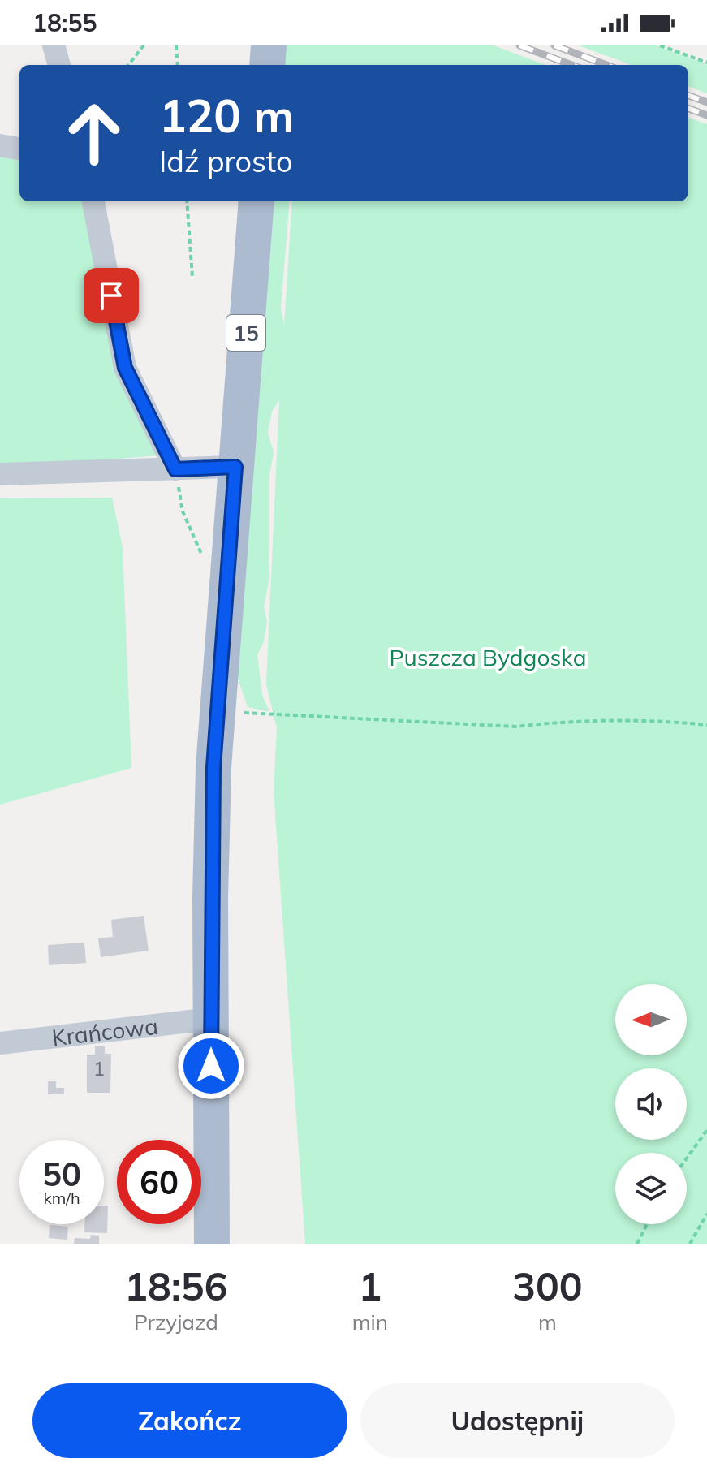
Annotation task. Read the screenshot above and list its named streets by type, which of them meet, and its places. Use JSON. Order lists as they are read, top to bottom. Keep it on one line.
{"streets":{"main road":["15"],"street":["Krańcowa"]},"crossings":[["15","Krańcowa"]],"parks":["Puszcza Bydgoska"],"house_numbers":["1"],"north":"left","page":{"status":"18:55","turn":["120 m","Idź prosto"],"speed":"50 km/h","limit":"60","eta":["18:56","Przyjazd","1","min","300","m"],"buttons":["Zakończ","Udostępnij"]}}
